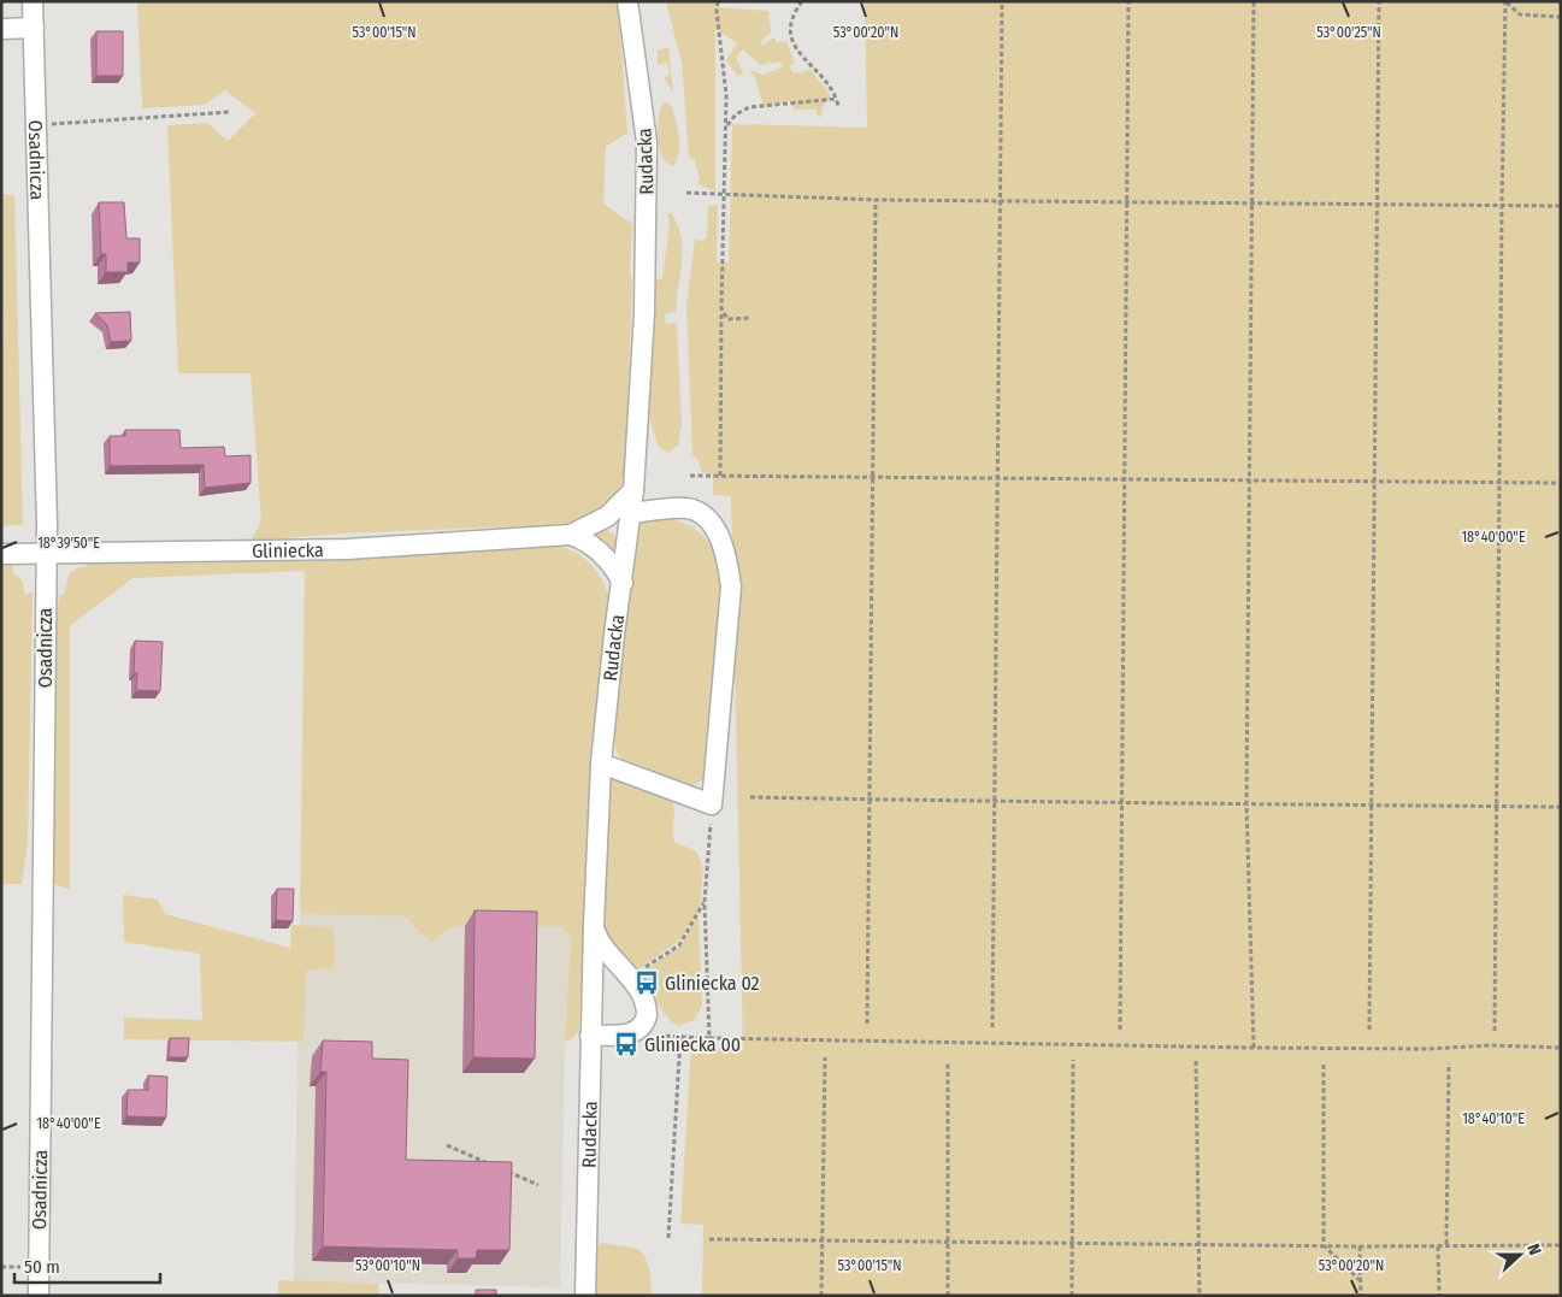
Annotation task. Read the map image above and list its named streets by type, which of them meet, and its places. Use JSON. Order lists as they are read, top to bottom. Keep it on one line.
{"streets":{"street":["Osadnicza","Rudacka","Gliniecka"]},"crossings":[["Osadnicza","Gliniecka"],["Rudacka","Gliniecka"]],"places":{"bus stop":["Gliniecka 02","Gliniecka 00"]},"scale_bar":"50 m","north":"right","coordinates":["53°00'15\"N","53°00'20\"N","53°00'25\"N","18°40'00\"E","18°39'50\"E","18°40'10\"E","53°00'10\"N"]}
